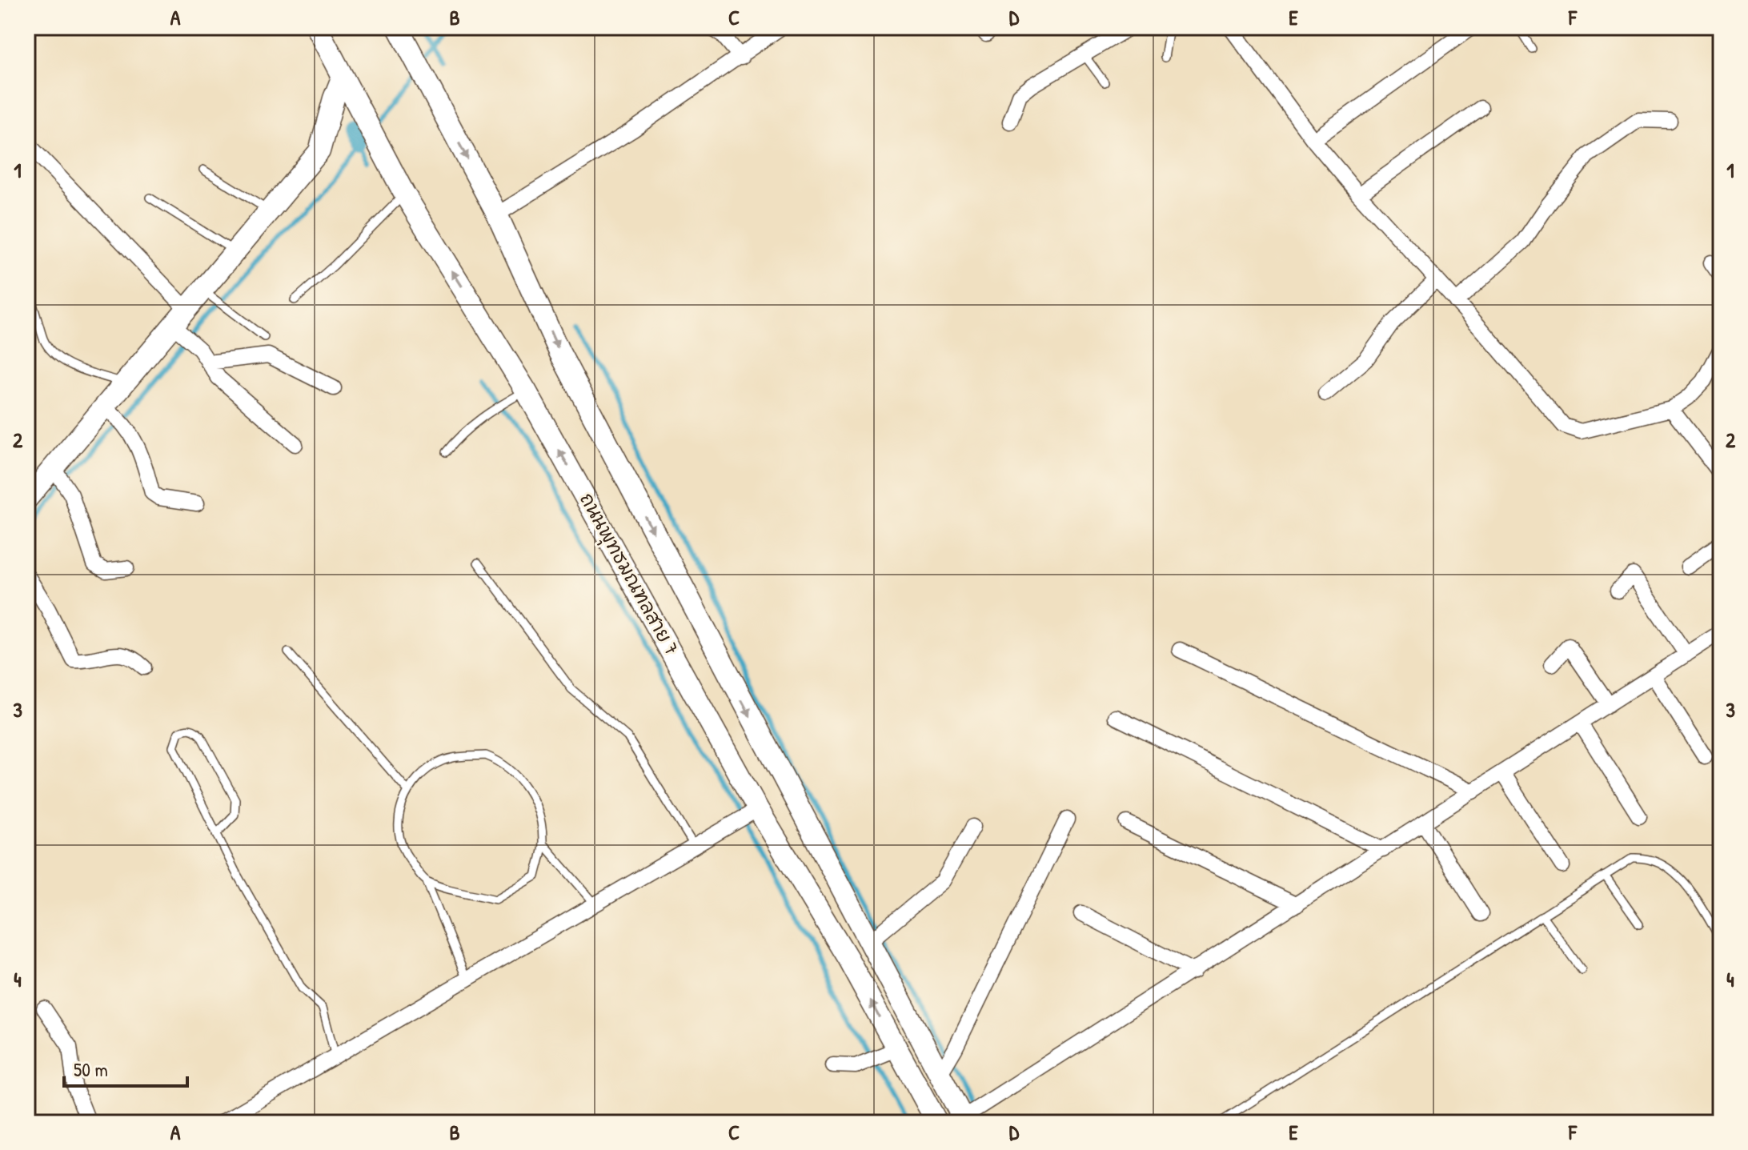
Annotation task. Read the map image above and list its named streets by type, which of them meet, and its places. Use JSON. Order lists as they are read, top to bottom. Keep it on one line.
{"streets":{"main road":["ถนนพุทธมณฑลสาย 7"]},"scale_bar":"50 m","grid":{"columns":["A","B","C","D","E","F"],"rows":["1","2","3","4"]}}
